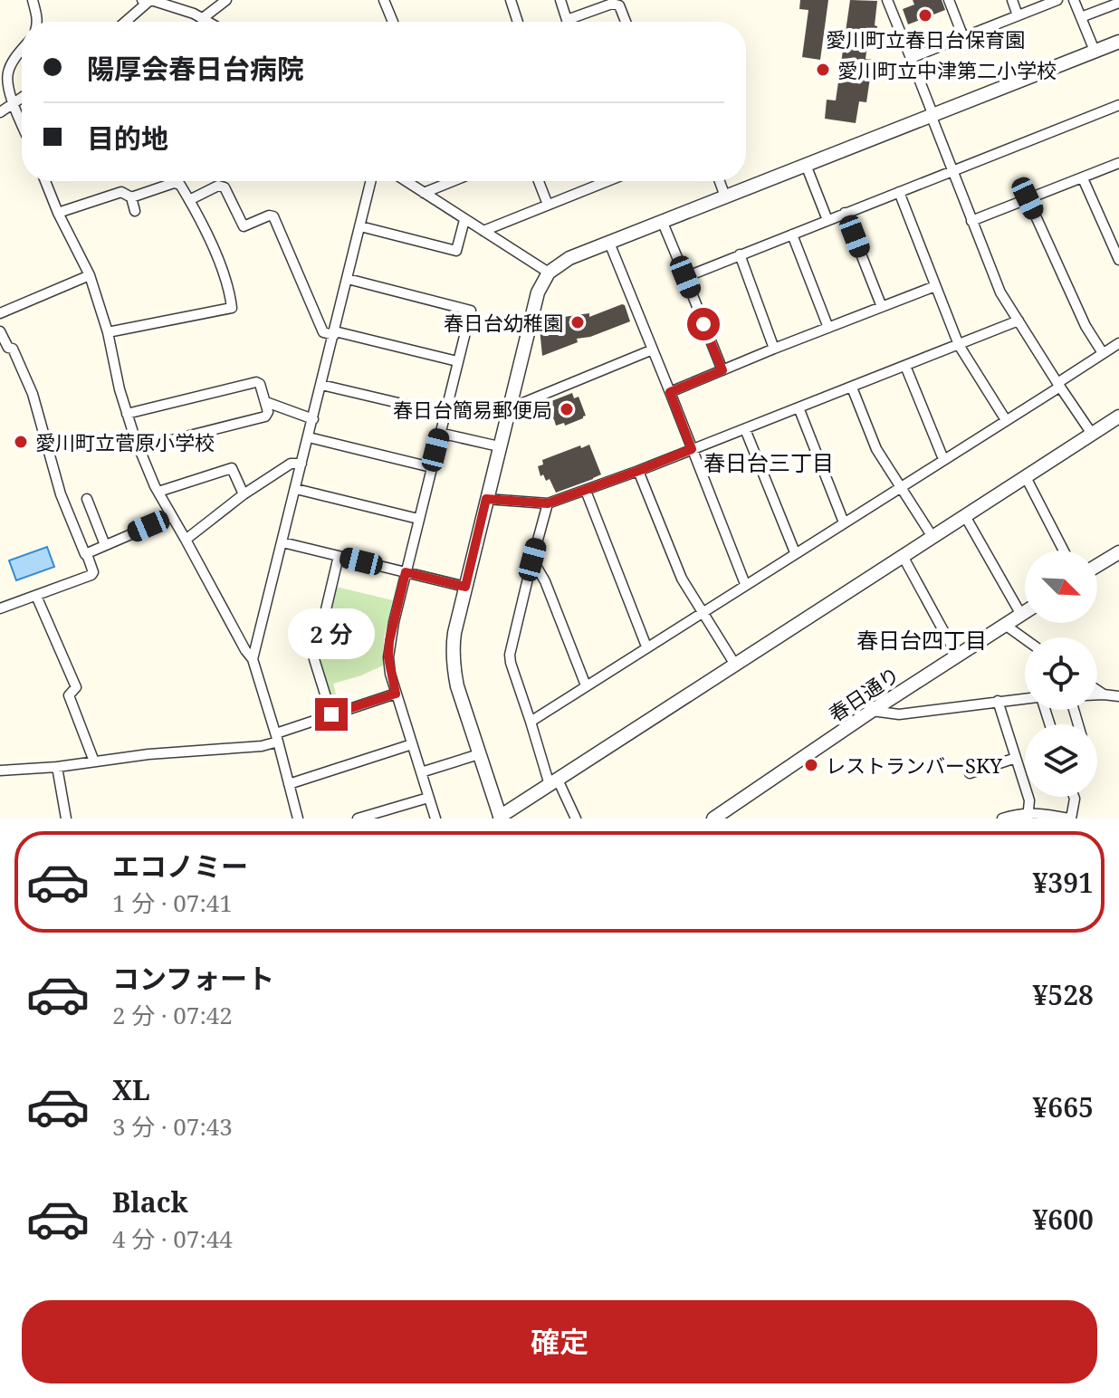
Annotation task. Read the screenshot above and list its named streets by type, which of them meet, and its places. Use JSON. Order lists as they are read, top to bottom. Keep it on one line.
{"streets":{"street":["春日通り"]},"districts":["春日台三丁目","春日台四丁目"],"places":["愛川町立春日台保育園","愛川町立中津第二小学校","春日台幼稚園","春日台簡易郵便局","愛川町立菅原小学校","レストランバーSKY"],"north":"bottom right","page":{"banner":["陽厚会春日台病院","目的地"],"bubble":"2 分","list":[{"name":"エコノミー","note":"1 分 · 07:41","value":"¥391"},{"name":"コンフォート","note":"2 分 · 07:42","value":"¥528"},{"name":"XL","note":"3 分 · 07:43","value":"¥665"},{"name":"Black","note":"4 分 · 07:44","value":"¥600"}],"buttons":"確定"}}
